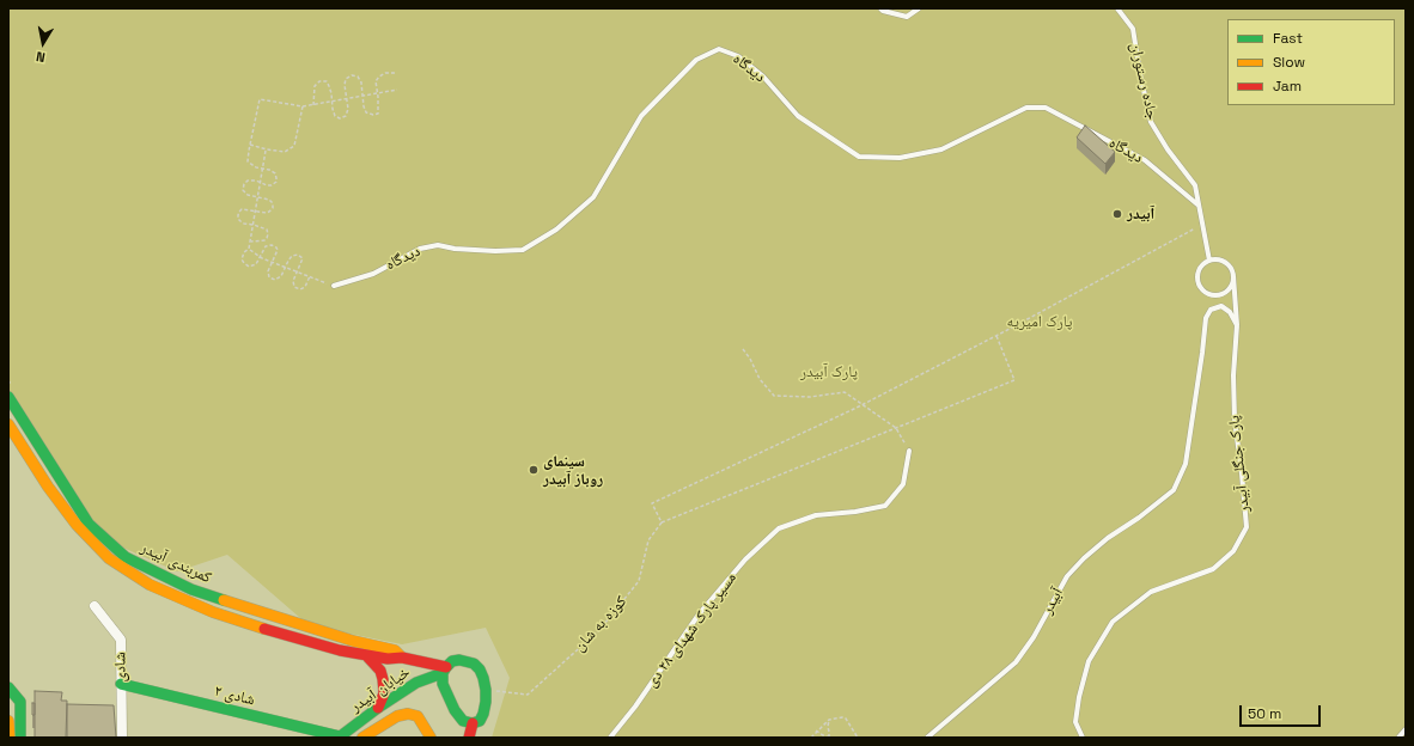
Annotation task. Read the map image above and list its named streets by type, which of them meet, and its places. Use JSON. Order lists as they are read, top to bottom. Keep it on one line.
{"streets":{"main road":["کمربندی آبیدر","خیابان آبیدر","شادی ۲"],"street":["شادی"],"lane":["دیدگاه","جاده رستوران","پارک جنگلی آبیدر","آبیدر","مسیر پارک شهدای ۲۸ دی"],"path":["کوزه به شان"]},"crossings":[["دیدگاه","جاده رستوران"],["جاده رستوران","پارک جنگلی آبیدر"],["پارک جنگلی آبیدر","آبیدر"],["کمربندی آبیدر","کوزه به شان"],["کمربندی آبیدر","خیابان آبیدر"],["کوزه به شان","خیابان آبیدر"],["شادی","شادی ۲"],["خیابان آبیدر","شادی ۲"]],"parks":["پارک امیریه","پارک آبیدر"],"places":["آبیدر","سینمای روباز آبیدر"],"legend":["Fast","Slow","Jam"],"scale_bar":"50 m","north":"bottom"}
